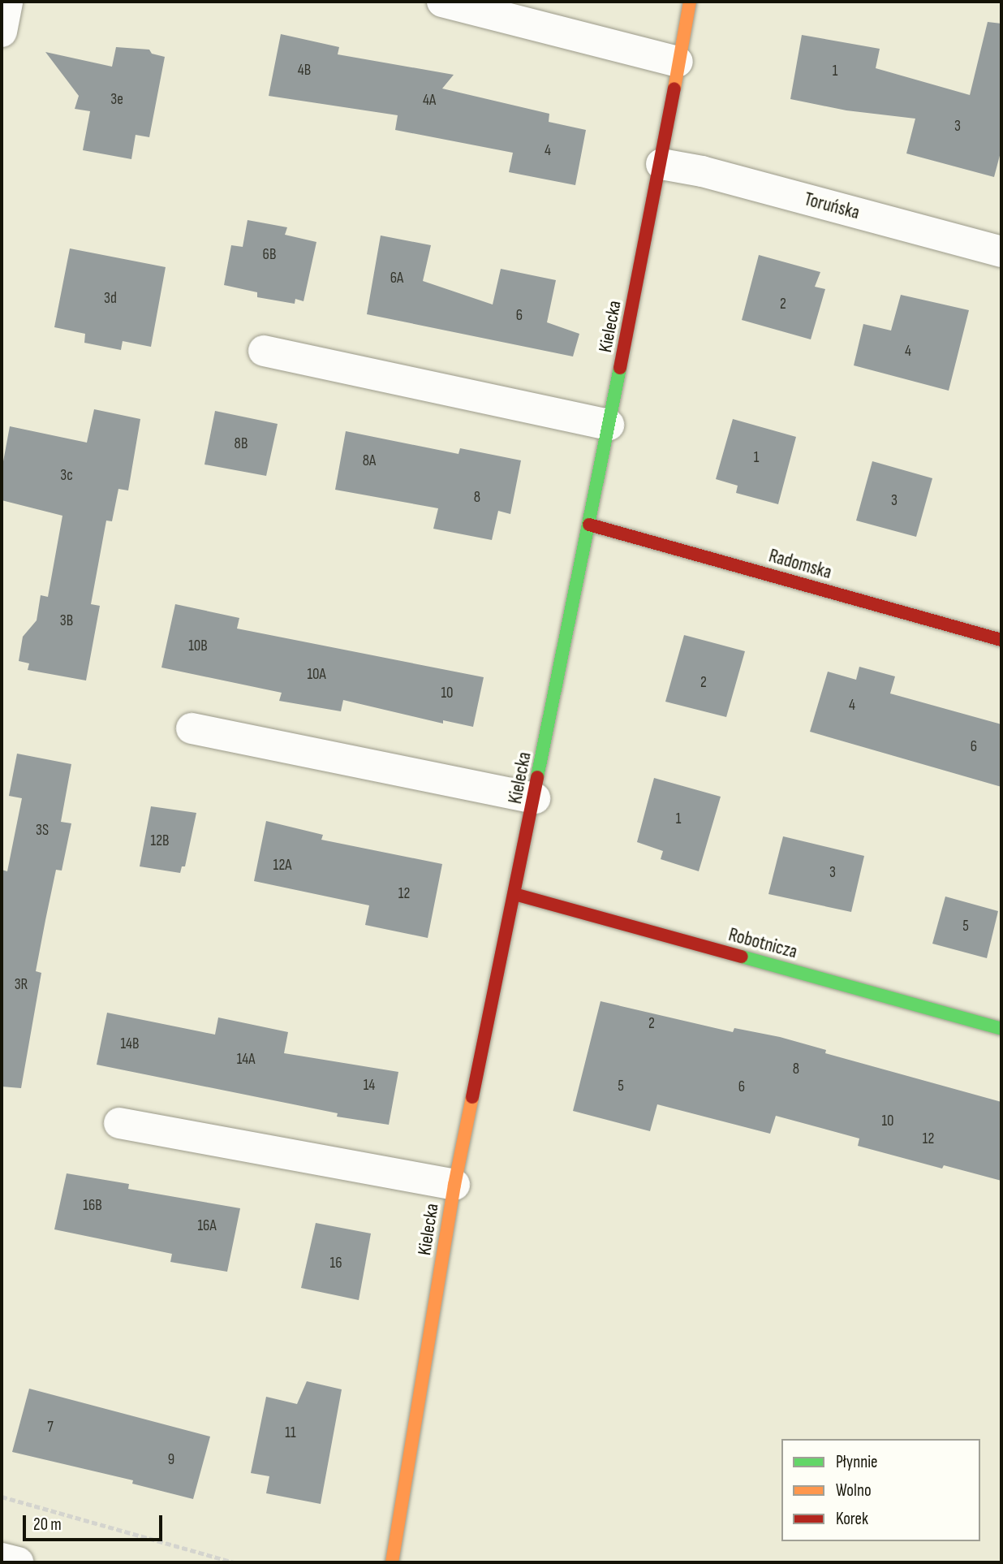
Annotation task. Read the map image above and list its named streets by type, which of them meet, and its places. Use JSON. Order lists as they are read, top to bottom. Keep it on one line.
{"streets":{"street":["Toruńska","Kielecka","Radomska","Robotnicza"]},"crossings":[["Toruńska","Kielecka"],["Kielecka","Radomska"],["Kielecka","Robotnicza"]],"house_numbers":["4B","1","3e","4A","3","4","6B","6A","3d","2","6","4","8B","1","8A","3c","8","3","3B","10B","10A","2","10","4","6","1","3S","12B","12A","3","12","5","3R","2","14B","14A","8","14","5","6","10","12","16B","16A","16","7","11","9"],"legend":["Płynnie","Wolno","Korek"],"scale_bar":"20 m"}
